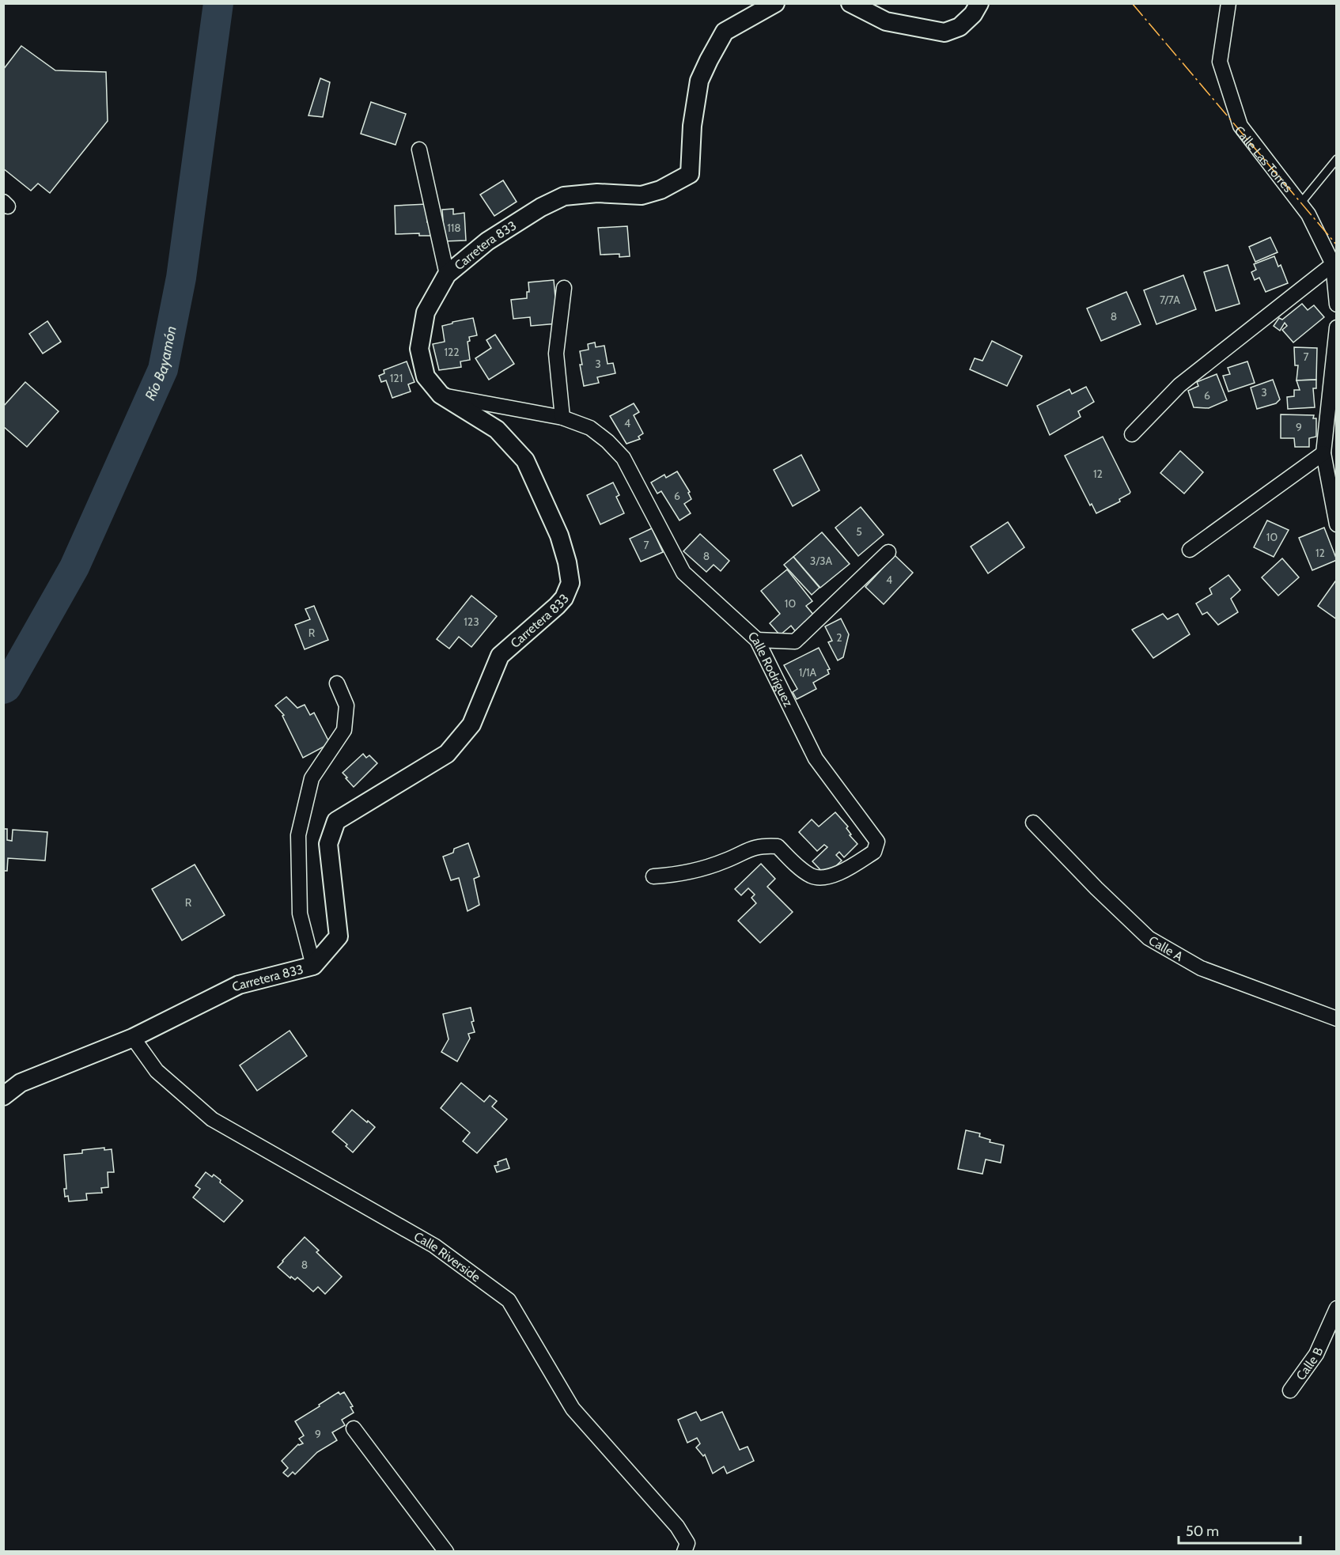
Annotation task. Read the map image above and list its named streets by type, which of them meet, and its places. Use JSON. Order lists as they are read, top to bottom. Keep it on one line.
{"streets":{"street":["Calle Las Torres","Carretera 833","Calle Rodríguez","Calle A","Calle Riverside","Calle B"]},"crossings":[["Carretera 833","Calle Rodríguez"],["Carretera 833","Calle Riverside"]],"water":["Río Bayamón"],"house_numbers":["118","7/7A","8","122","7","3","121","3","6","4","9","12","6","5","10","7","12","8","3/3A","4","10","123","R","2","1/1A","R","8","9"],"scale_bar":"50 m"}
